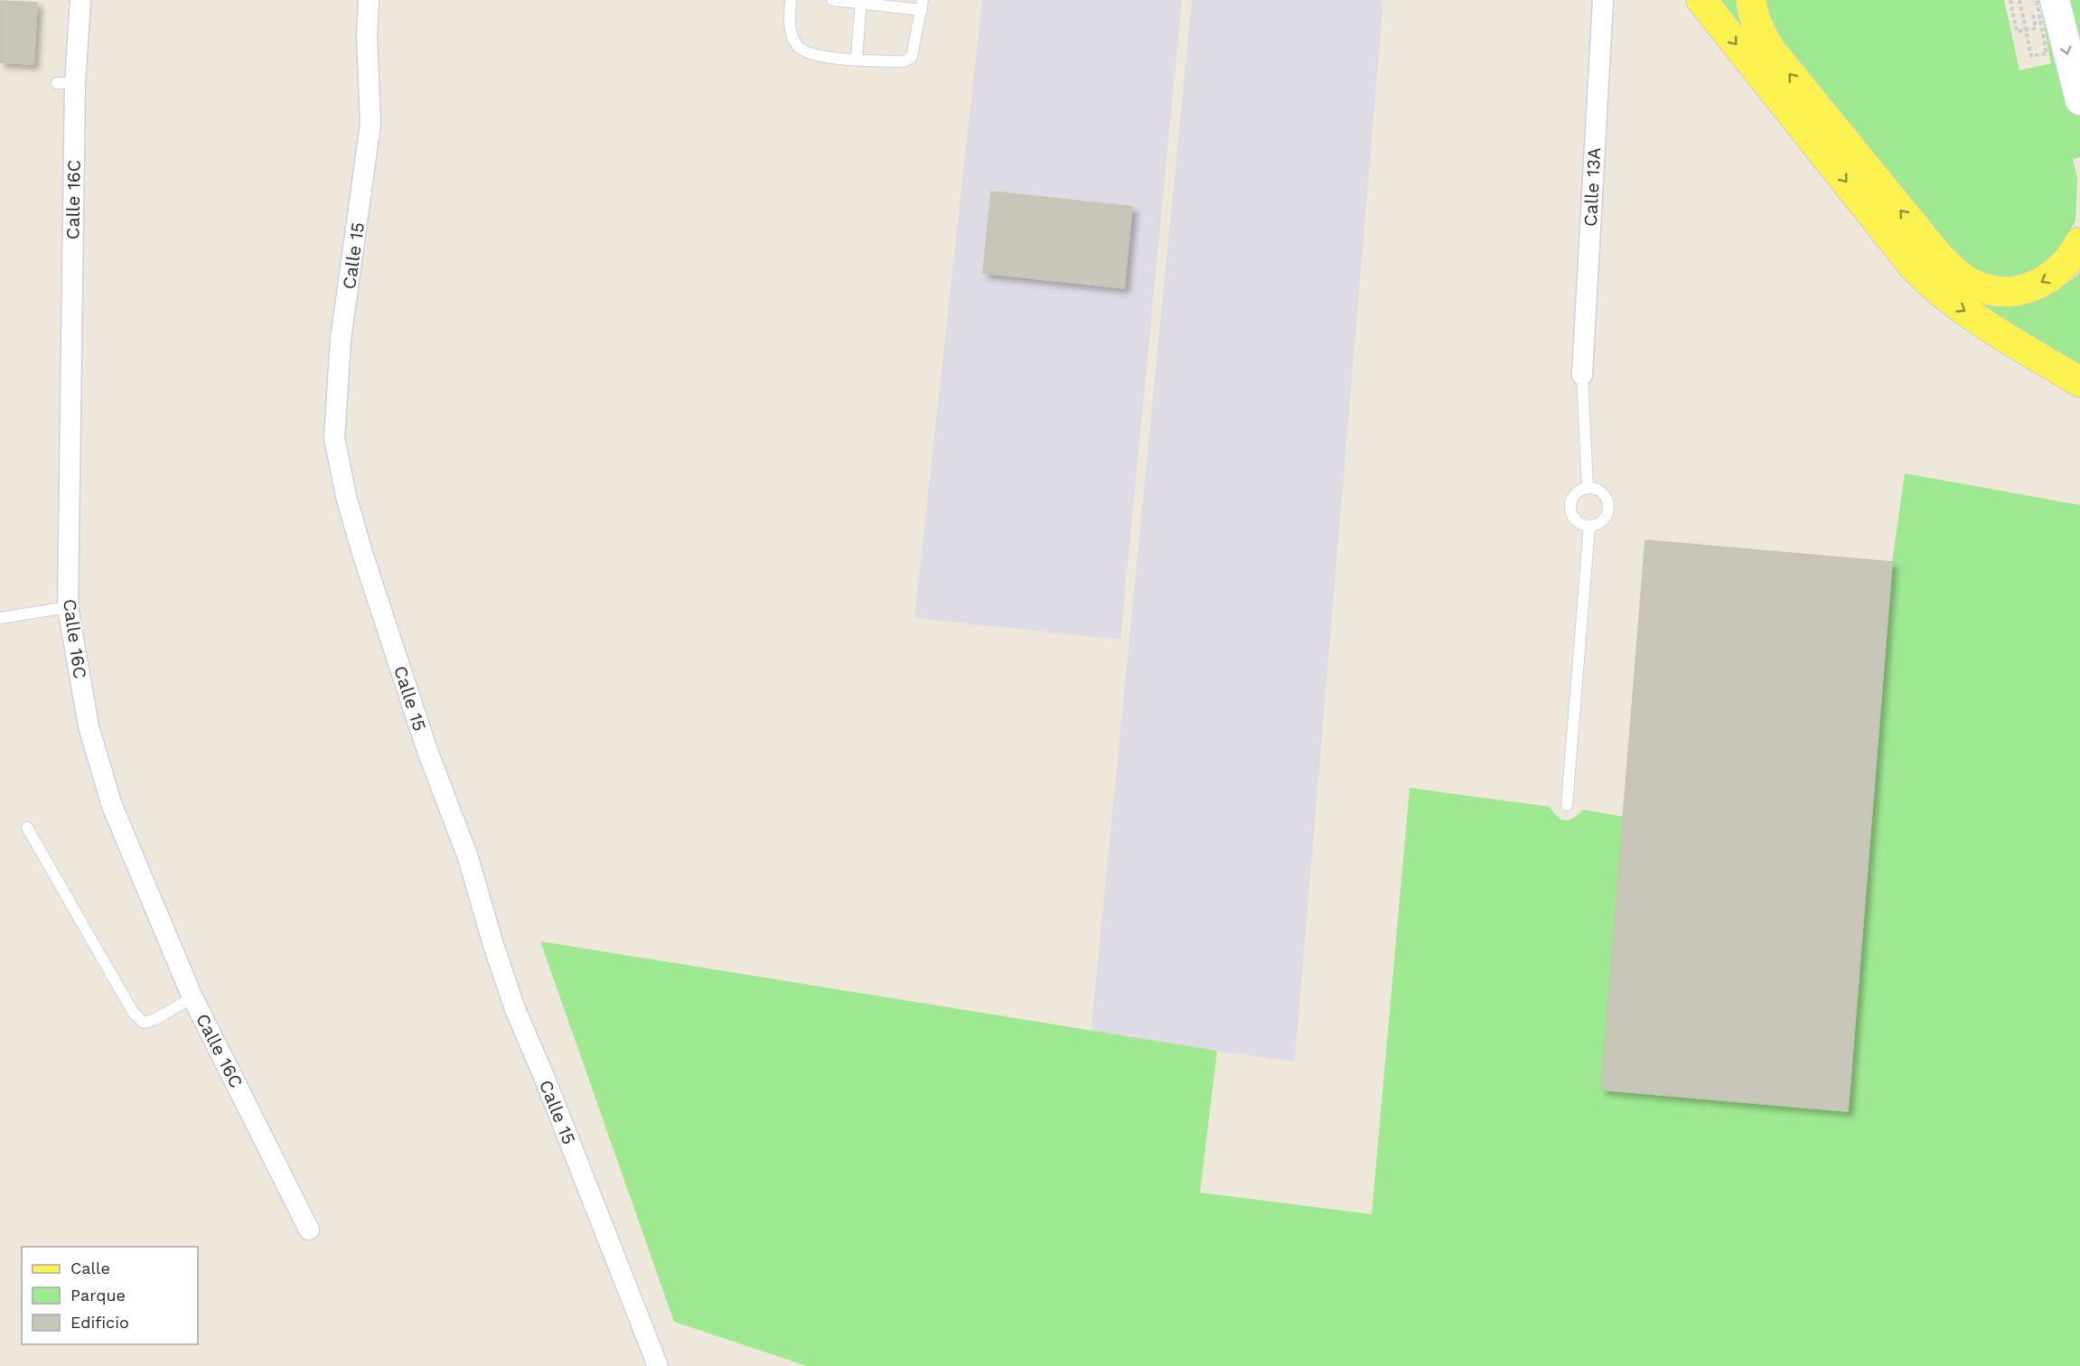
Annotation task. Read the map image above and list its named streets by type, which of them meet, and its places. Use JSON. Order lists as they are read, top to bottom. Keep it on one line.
{"streets":{"street":["Calle 13A","Calle 16C","Calle 15"]},"legend":["Calle","Parque","Edificio"]}
